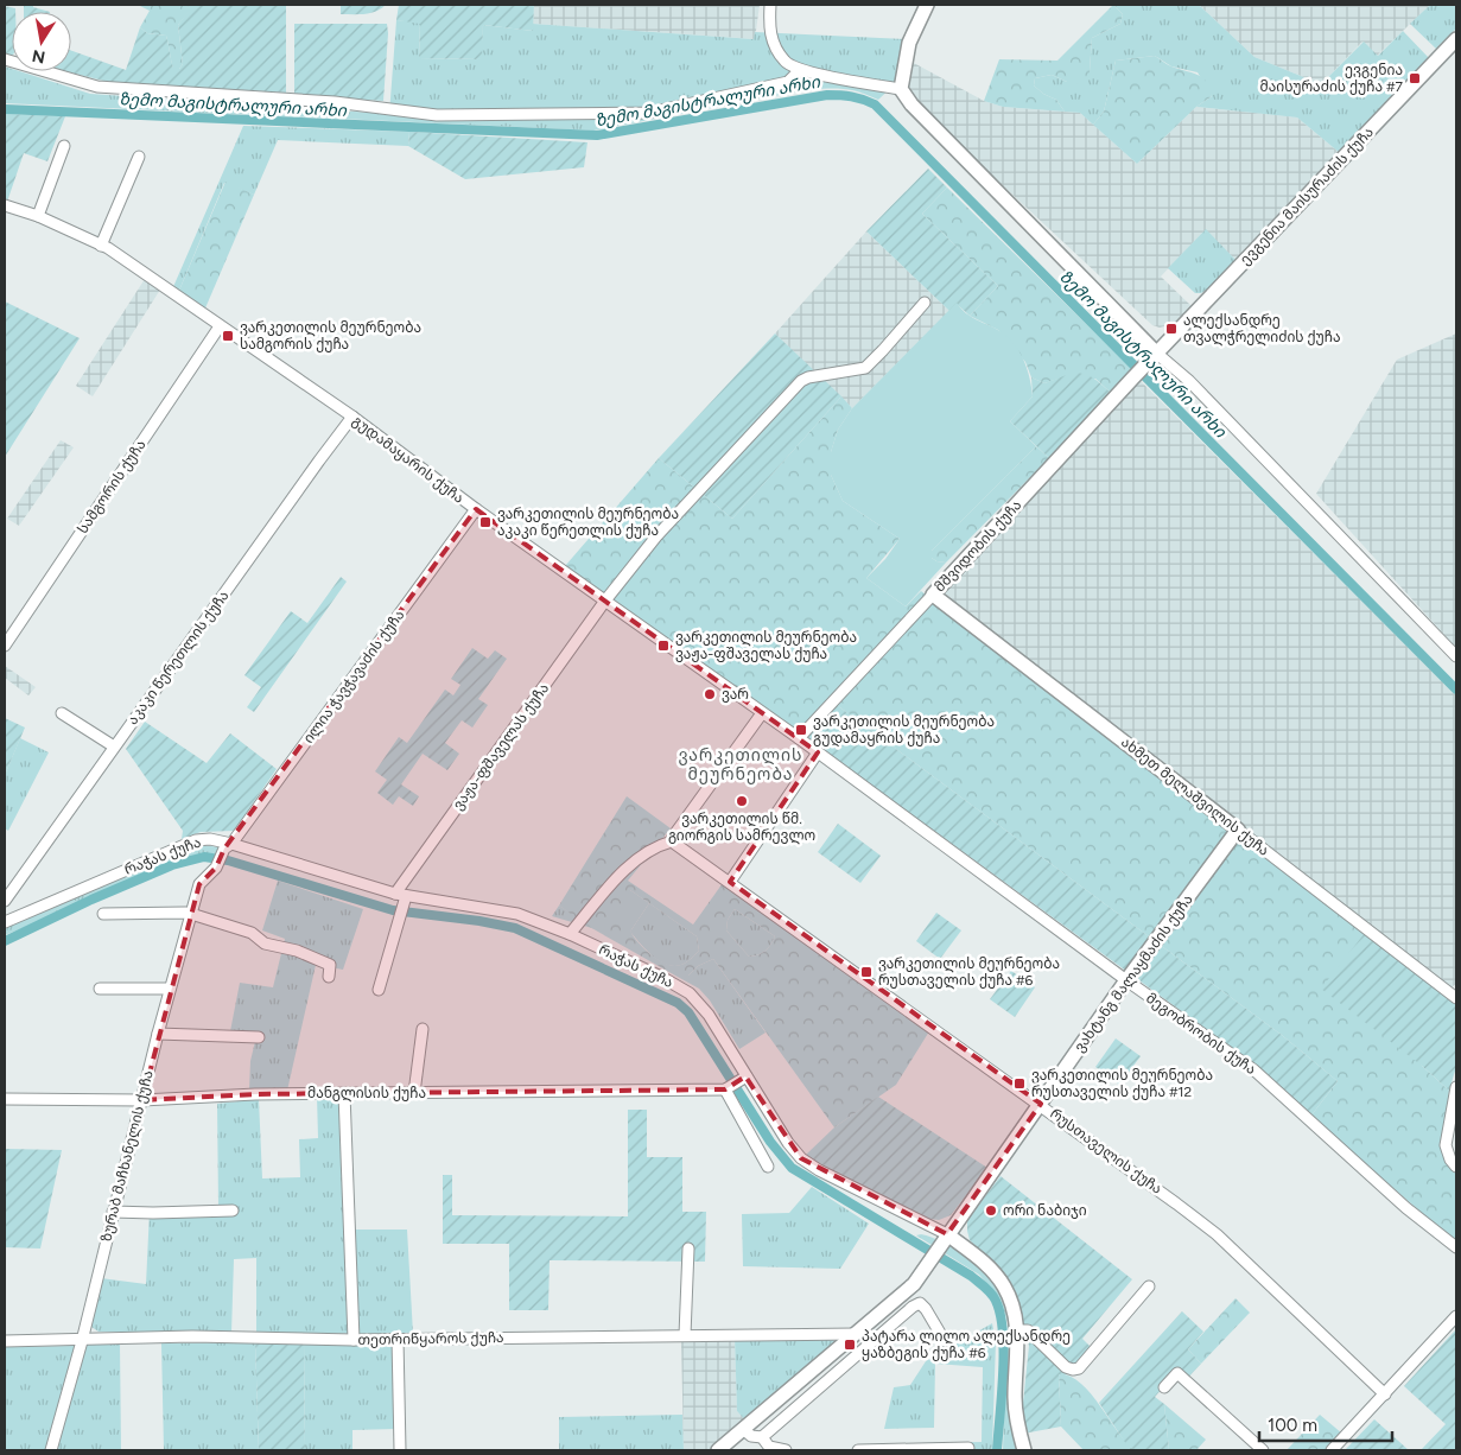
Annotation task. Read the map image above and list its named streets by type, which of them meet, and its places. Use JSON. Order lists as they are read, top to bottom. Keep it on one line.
{"streets":{"street":["ევგენია მაისურაძის ქუჩა","გუდამაყარის ქუჩა","სამგორის ქუჩა","მშვიდობის ქუჩა","აკაკი წერეთლის ქუჩა","ილია ჭავჭავაძის ქუჩა","ვაჟა-ფშაველას ქუჩა","ახმეთ მელაშვილის ქუჩა","რაჭას ქუჩა","ვახტანგ მალაყმაძის ქუჩა","მეგობრობის ქუჩა","მანგლისის ქუჩა","რუსთაველის ქუჩა","ზურაბ მაჩხანელის ქუჩა","თეთრიწყაროს ქუჩა"]},"crossings":[["ევგენია მაისურაძის ქუჩა","მშვიდობის ქუჩა"],["გუდამაყარის ქუჩა","სამგორის ქუჩა"],["გუდამაყარის ქუჩა","მშვიდობის ქუჩა"],["გუდამაყარის ქუჩა","აკაკი წერეთლის ქუჩა"],["გუდამაყარის ქუჩა","ილია ჭავჭავაძის ქუჩა"],["გუდამაყარის ქუჩა","ვაჟა-ფშაველას ქუჩა"],["გუდამაყარის ქუჩა","მეგობრობის ქუჩა"],["მშვიდობის ქუჩა","ახმეთ მელაშვილის ქუჩა"],["ილია ჭავჭავაძის ქუჩა","რაჭას ქუჩა"],["ილია ჭავჭავაძის ქუჩა","ზურაბ მაჩხანელის ქუჩა"],["ვაჟა-ფშაველას ქუჩა","რაჭას ქუჩა"],["ახმეთ მელაშვილის ქუჩა","ვახტანგ მალაყმაძის ქუჩა"],["რაჭას ქუჩა","ვახტანგ მალაყმაძის ქუჩა"],["ვახტანგ მალაყმაძის ქუჩა","მეგობრობის ქუჩა"],["ვახტანგ მალაყმაძის ქუჩა","რუსთაველის ქუჩა"],["ვახტანგ მალაყმაძის ქუჩა","თეთრიწყაროს ქუჩა"],["მანგლისის ქუჩა","ზურაბ მაჩხანელის ქუჩა"],["ზურაბ მაჩხანელის ქუჩა","თეთრიწყაროს ქუჩა"]],"districts":["ვარკეთილის მეურნეობა"],"water":["ზემო მაგისტრალური არხი"],"places":{"transit":["ევგენია მაისურაძის ქუჩა #7","ალექსანდრე თვალჭრელიძის ქუჩა","ვარკეთილის მეურნეობა სამგორის ქუჩა","ვარკეთილის მეურნეობა აკაკი წერეთლის ქუჩა","ვარკეთილის მეურნეობა ვაჟა-ფშაველას ქუჩა","ვარკეთილის მეურნეობა გუდამაყრის ქუჩა","ვარკეთილის მეურნეობა რუსთაველის ქუჩა #6","ვარკეთილის მეურნეობა რუსთაველის ქუჩა #12","პატარა ლილო ალექსანდრე ყაზბეგის ქუჩა #6"],"other":["ვარ","ვარკეთილის წმ. გიორგის სამრევლო","ორი ნაბიჯი"]},"scale_bar":"100 m","north":"bottom"}
